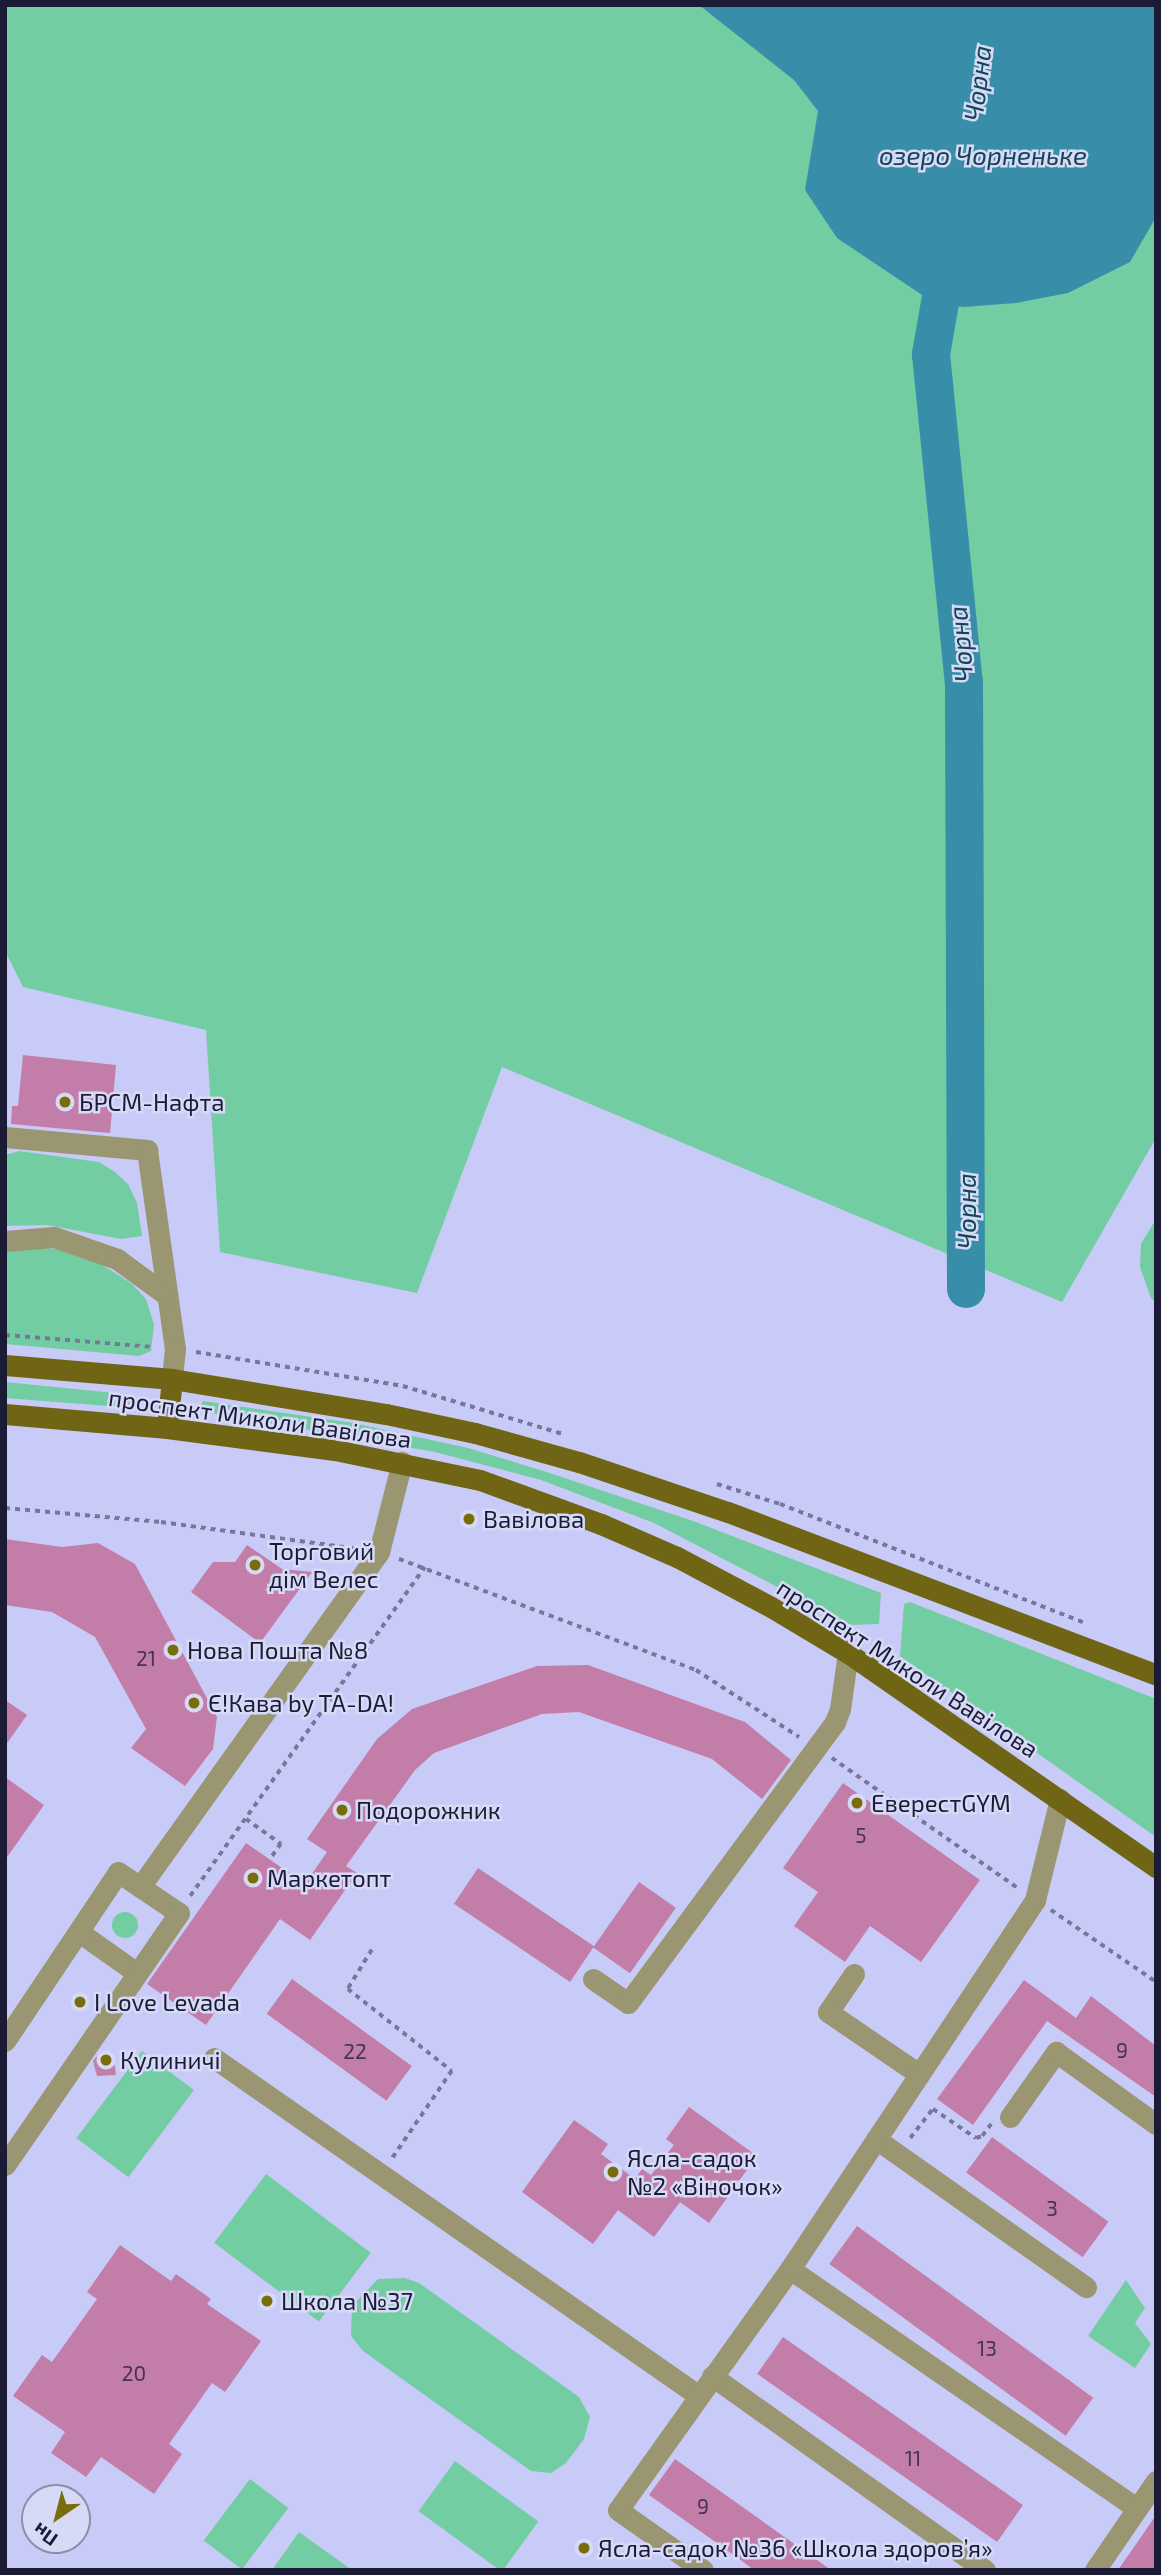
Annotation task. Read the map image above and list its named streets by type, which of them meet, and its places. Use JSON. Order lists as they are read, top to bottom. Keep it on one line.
{"streets":{"main road":["проспект Миколи Вавілова"]},"water":["Чорна","озеро Чорненьке"],"places":["БРСМ-Нафта","Вавілова","Торговий дім Велес","Нова Пошта №8","Є!Кава by TA-DA!","ЕверестGYM","Подорожник","Маркетопт","I Love Levada","Кулиничі","Ясла-садок №2 «Віночок»","Школа №37","Ясла-садок №36 «Школа здоров’я»"],"house_numbers":["21","5","9","22","3","13","20","11","9"],"north":"bottom left"}
